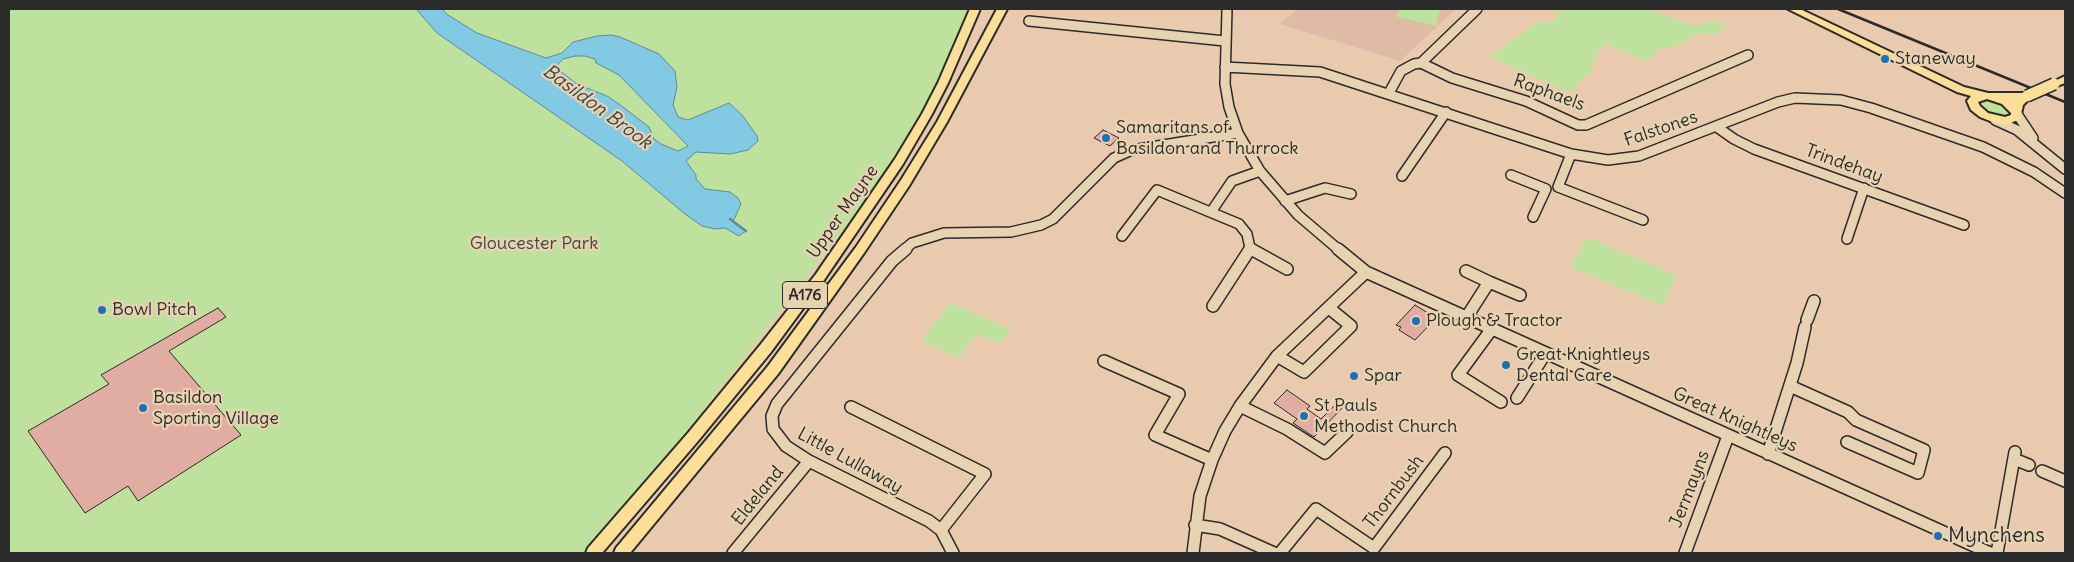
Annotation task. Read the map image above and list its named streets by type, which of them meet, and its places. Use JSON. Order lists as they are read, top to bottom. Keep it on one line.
{"streets":{"main road":["Upper Mayne","A176"],"street":["Raphaels","Falstones","Trindehay","Great Knightleys","Little Lullaway","Jermayns","Thornbush","Eldeland"]},"crossings":[["Falstones","Trindehay"],["Falstones","Great Knightleys"],["Great Knightleys","Little Lullaway"],["Great Knightleys","Jermayns"],["Little Lullaway","Eldeland"]],"water":["Basildon Brook"],"parks":["Gloucester Park"],"places":["Staneway","Samaritans of Basildon and Thurrock","Bowl Pitch","Plough & Tractor","Great Knightleys Dental Care","Spar","Basildon Sporting Village","St Pauls Methodist Church","Mynchens"]}
